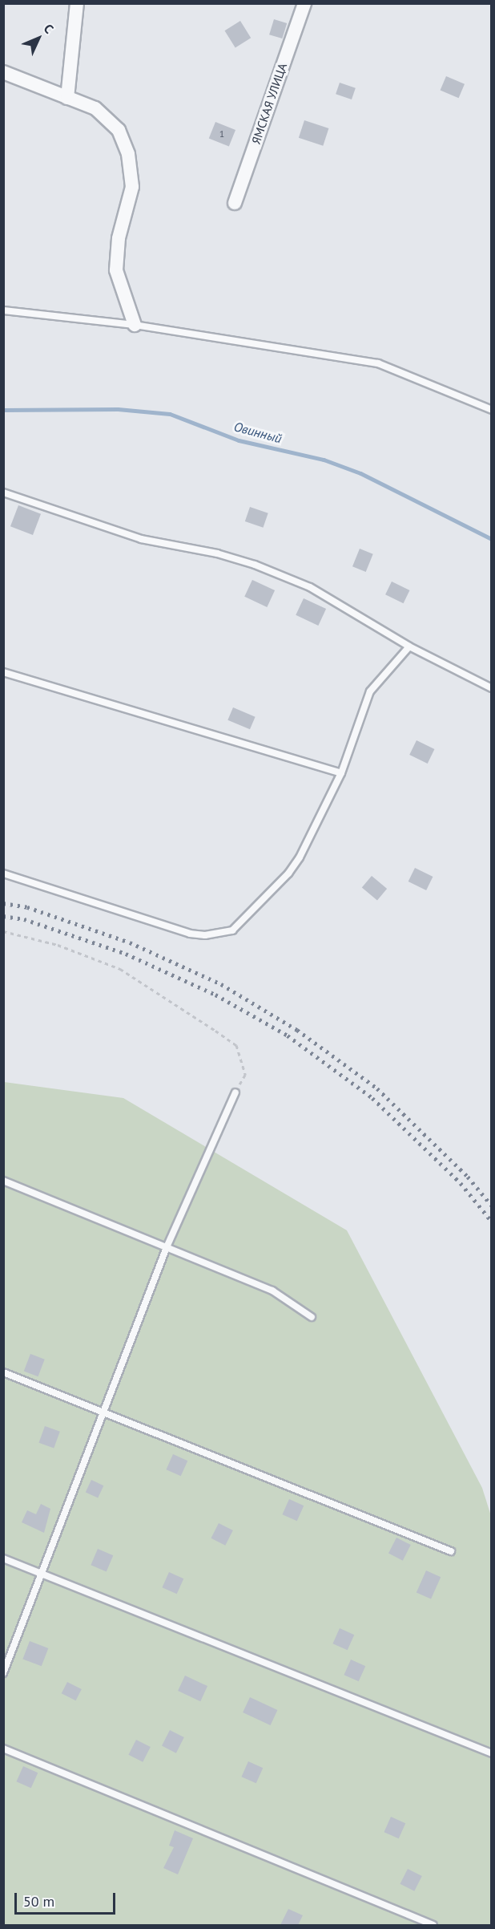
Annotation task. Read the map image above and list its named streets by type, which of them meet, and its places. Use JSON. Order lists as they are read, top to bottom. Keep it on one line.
{"streets":{"street":["ЯМСКАЯ УЛИЦА"]},"water":["Овинный"],"house_numbers":["1"],"scale_bar":"50 m","north":"top right"}
